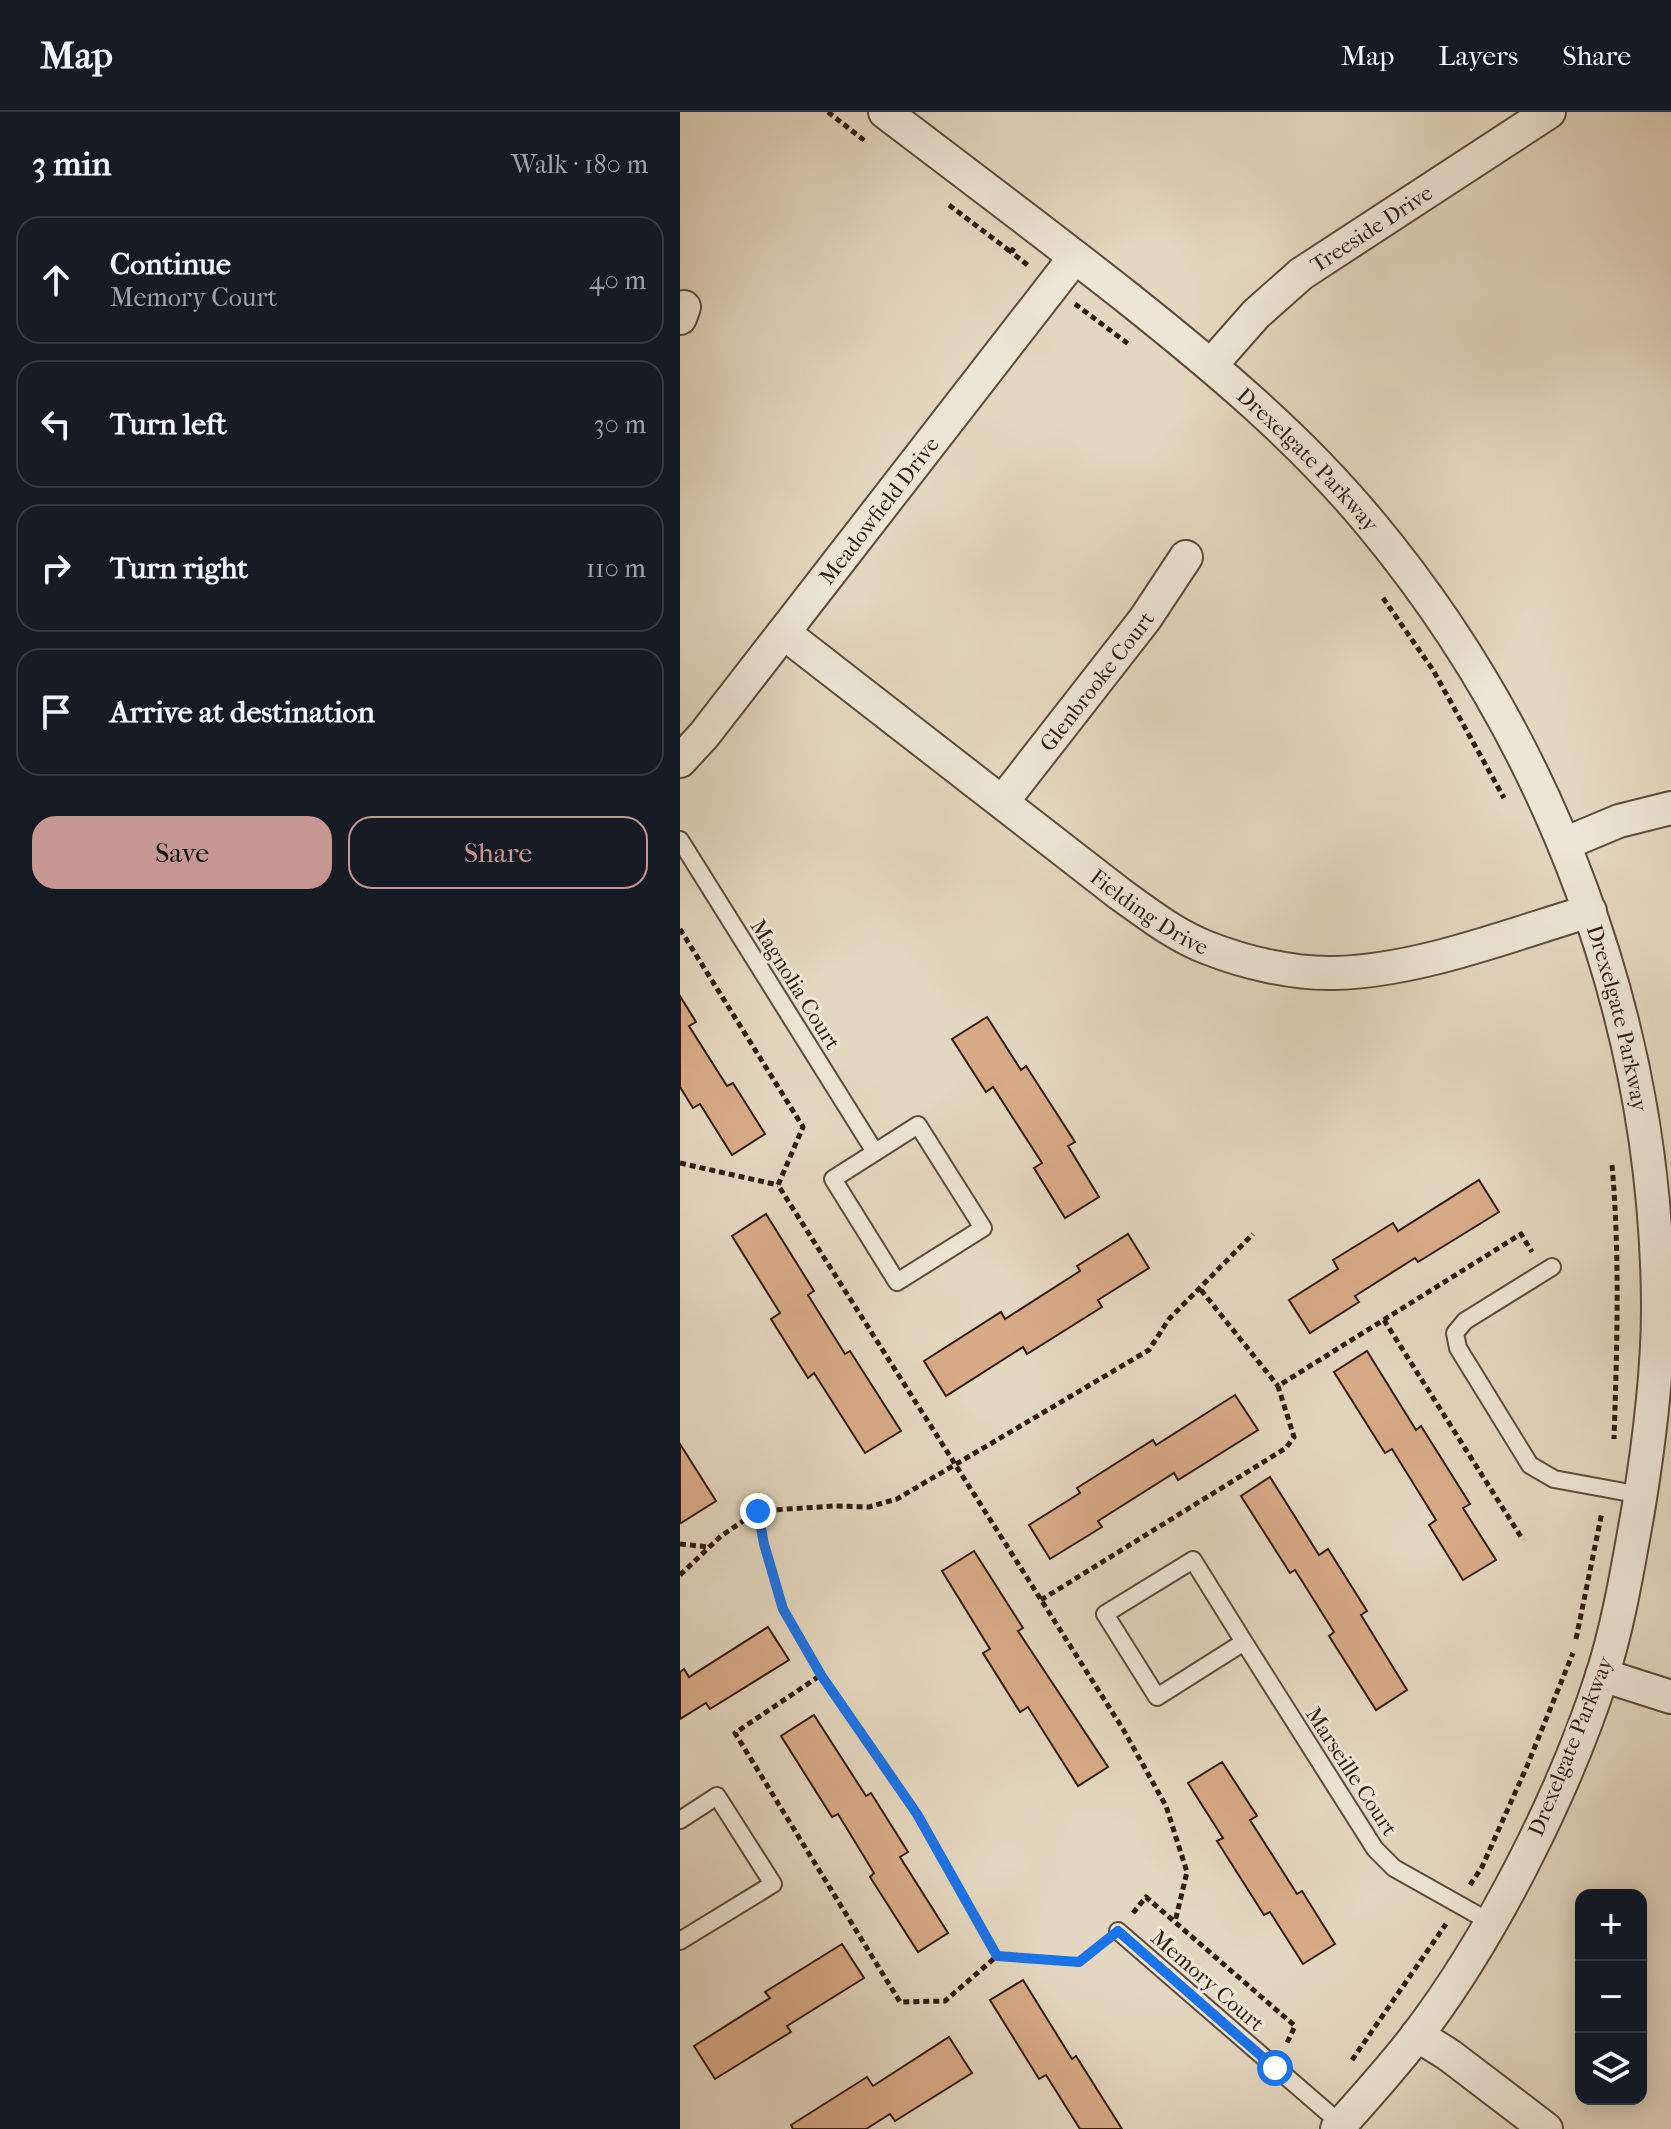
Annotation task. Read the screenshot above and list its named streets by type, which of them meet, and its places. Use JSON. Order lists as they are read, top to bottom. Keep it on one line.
{"streets":{"street":["Treeside Drive","Drexelgate Parkway","Meadowfield Drive","Glenbrooke Court","Fielding Drive"],"lane":["Magnolia Court","Marseille Court","Memory Court"]},"crossings":[["Treeside Drive","Drexelgate Parkway"],["Drexelgate Parkway","Meadowfield Drive"],["Drexelgate Parkway","Fielding Drive"],["Drexelgate Parkway","Marseille Court"],["Drexelgate Parkway","Memory Court"],["Meadowfield Drive","Fielding Drive"],["Glenbrooke Court","Fielding Drive"]],"page":{"header":"Map","nav":["Map","Layers","Share"],"heading":["3 min","Walk · 180 m"],"list":[["Continue","Memory Court","40 m"],["Turn left","30 m"],["Turn right","110 m"],"Arrive at destination"],"buttons":["Save","Share"],"map_buttons":["+","−"]}}
